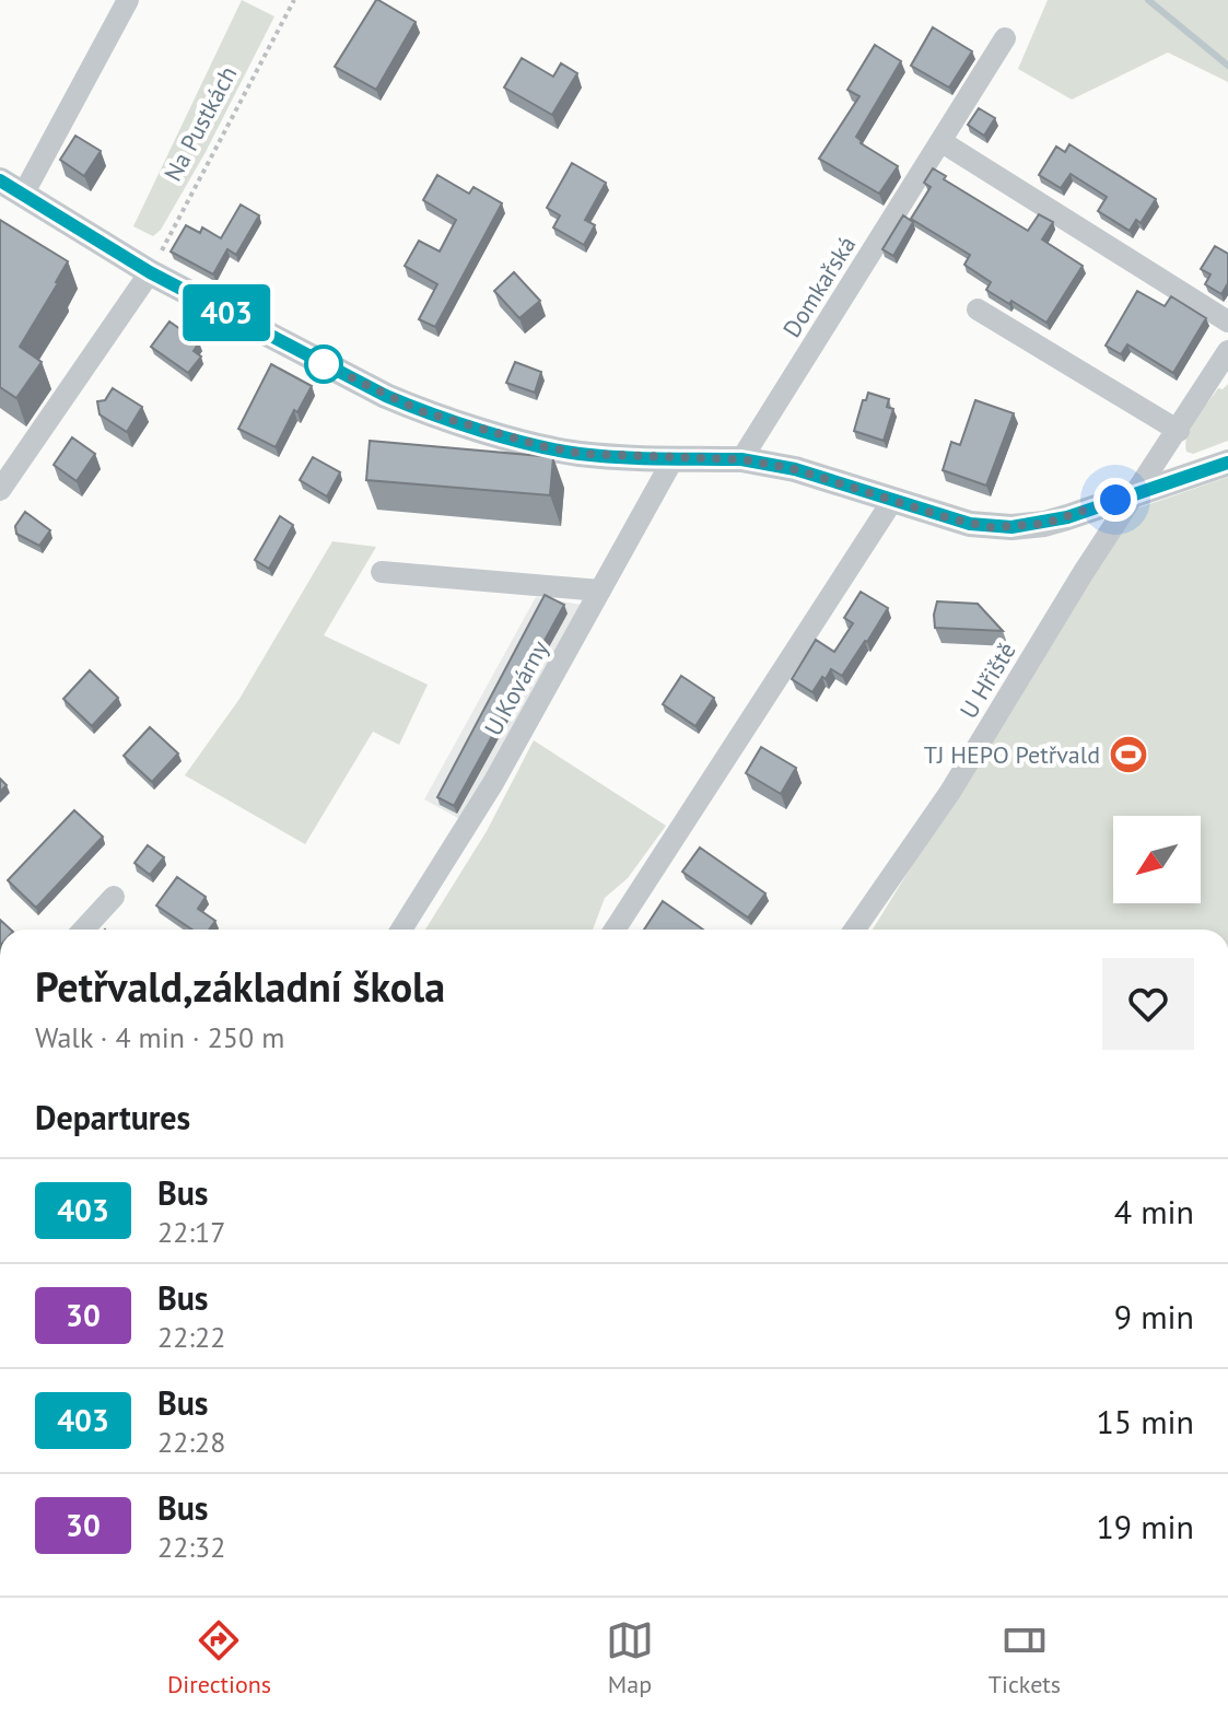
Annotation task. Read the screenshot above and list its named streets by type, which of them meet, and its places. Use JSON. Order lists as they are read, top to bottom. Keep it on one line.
{"streets":{"street":["Domkařská","U Hřiště","U Kovárny"],"path":["Na Pustkách"]},"places":{"sports":["TJ HEPO Petřvald"]},"lines":["bus line 403"],"north":"bottom left","page":{"on_map":"403","heading":[["Petřvald,základní škola","Walk · 4 min · 250 m"],"Departures"],"list":[{"mark":"403","name":"Bus","note":"22:17","value":"4 min"},{"mark":"30","name":"Bus","note":"22:22","value":"9 min"},{"mark":"403","name":"Bus","note":"22:28","value":"15 min"},{"mark":"30","name":"Bus","note":"22:32","value":"19 min"}],"tabs":["Directions","Map","Tickets"]}}
